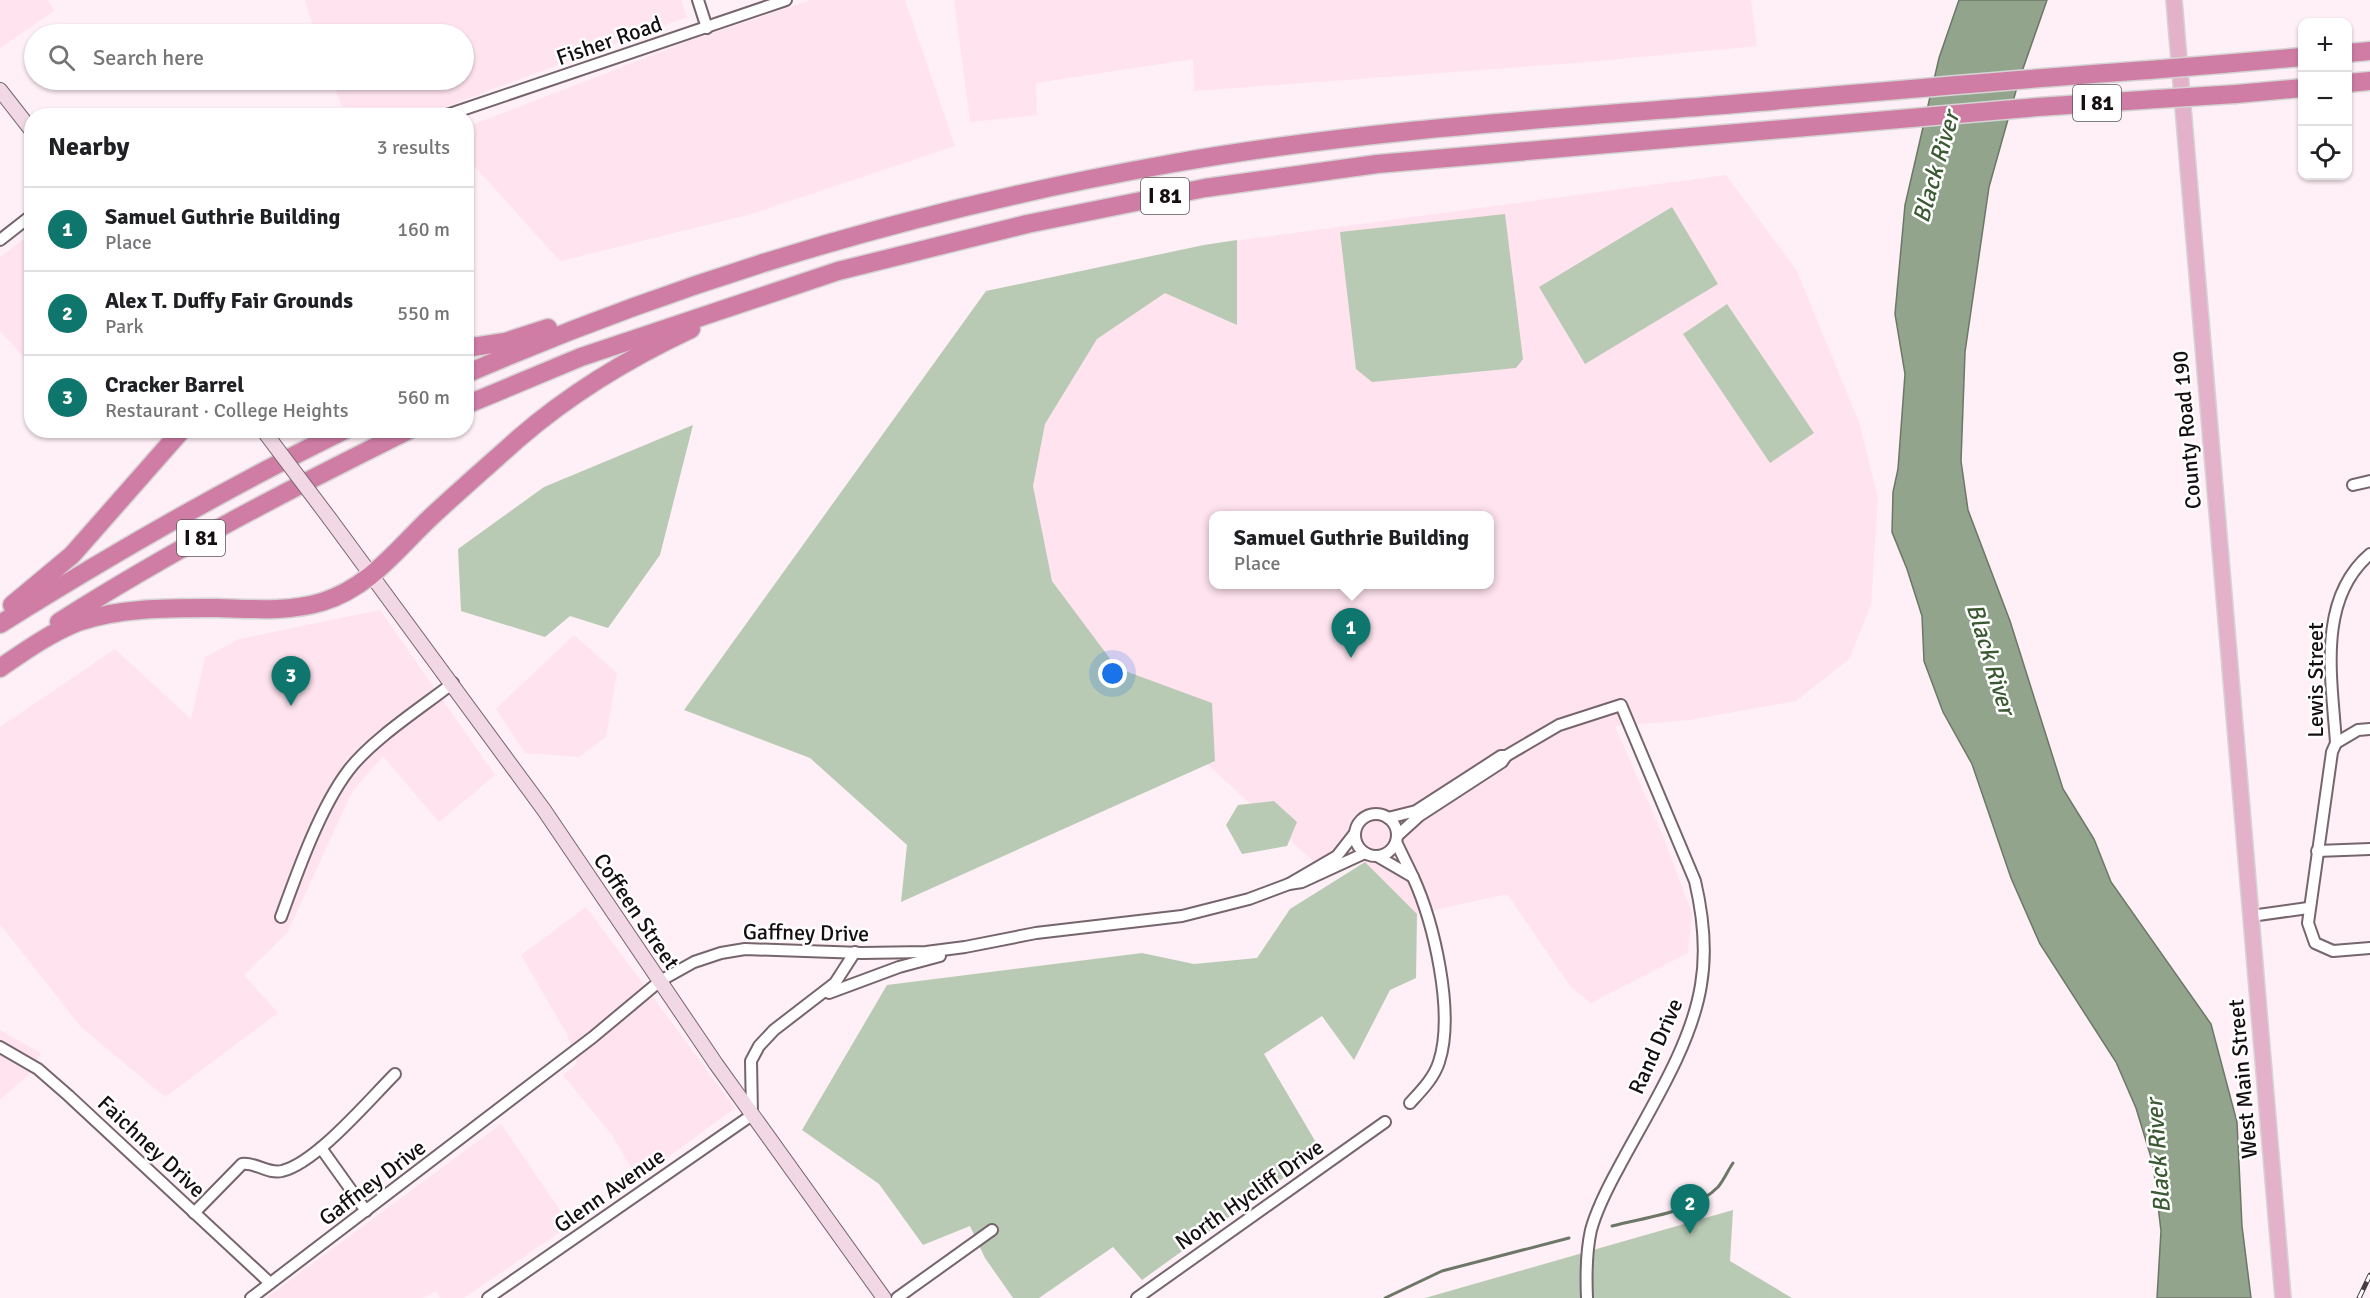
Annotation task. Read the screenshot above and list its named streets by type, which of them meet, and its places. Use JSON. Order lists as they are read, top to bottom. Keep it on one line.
{"streets":{"highway":["I 81"],"main road":["County Road 190","Coffeen Street","West Main Street"],"street":["Fisher Road","Lewis Street","Gaffney Drive","Rand Drive","Faichney Drive","Glenn Avenue","North Hycliff Drive"]},"crossings":[["County Road 190","West Main Street"],["Coffeen Street","Gaffney Drive"],["Coffeen Street","Glenn Avenue"],["Gaffney Drive","Faichney Drive"]],"water":["Black River"],"page":{"map_buttons":["+","−"],"search":"Search here","heading":["Nearby","3 results"],"list":[{"mark":"1","name":"Samuel Guthrie Building","note":"Place","value":"160 m"},{"mark":"2","name":"Alex T. Duffy Fair Grounds","note":"Park","value":"550 m"},{"mark":"3","name":"Cracker Barrel","note":"Restaurant · College Heights","value":"560 m"}],"popup":["Samuel Guthrie Building","Place"],"pins":["1","3","2"]}}
